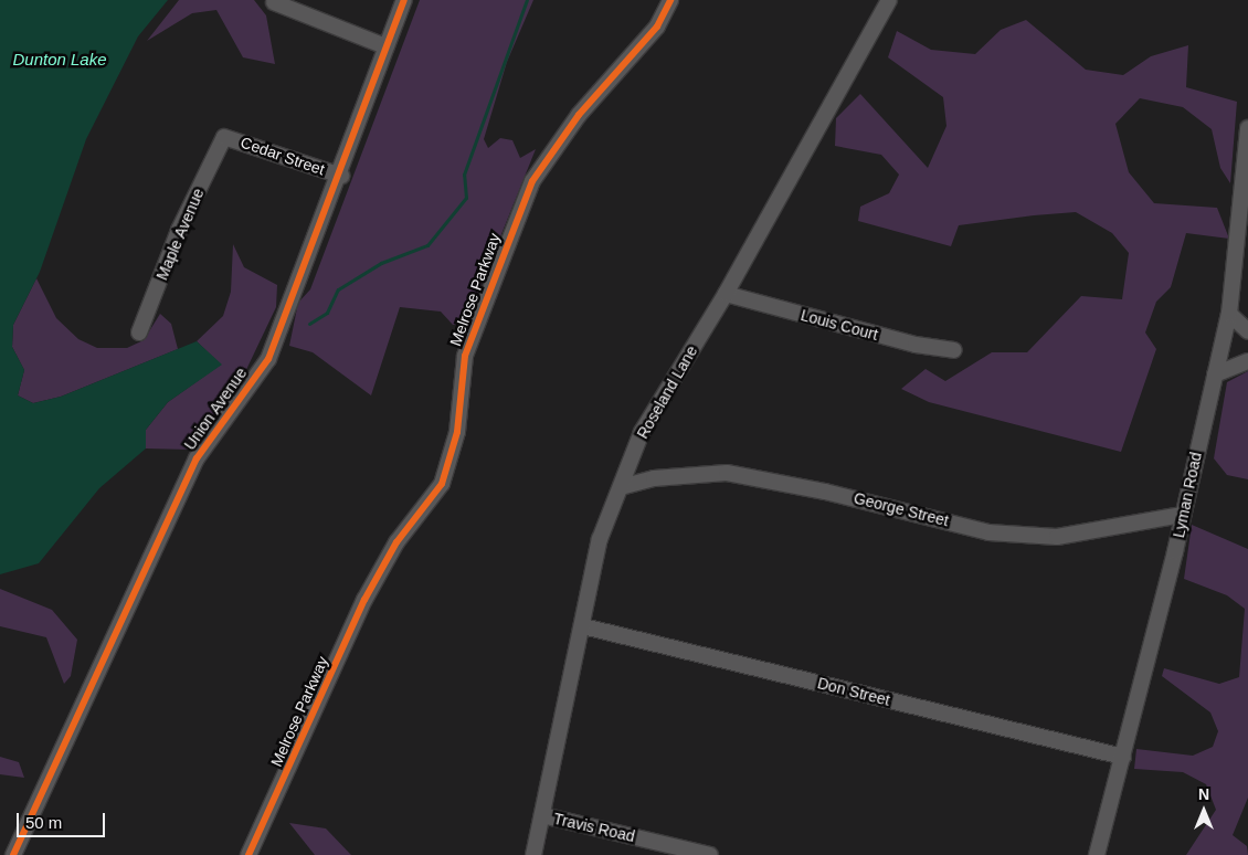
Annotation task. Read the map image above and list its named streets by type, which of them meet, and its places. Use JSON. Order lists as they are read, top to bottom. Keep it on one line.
{"streets":{"street":["Cedar Street","Maple Avenue","Melrose Parkway","Louis Court","Roseland Lane","Union Avenue","Lyman Road","George Street","Don Street","Travis Road"]},"crossings":[["Cedar Street","Maple Avenue"],["Cedar Street","Union Avenue"],["Louis Court","Roseland Lane"],["Roseland Lane","George Street"],["Roseland Lane","Don Street"],["Roseland Lane","Travis Road"],["Lyman Road","George Street"],["Lyman Road","Don Street"]],"water":["Dunton Lake"],"scale_bar":"50 m","north":"top"}
